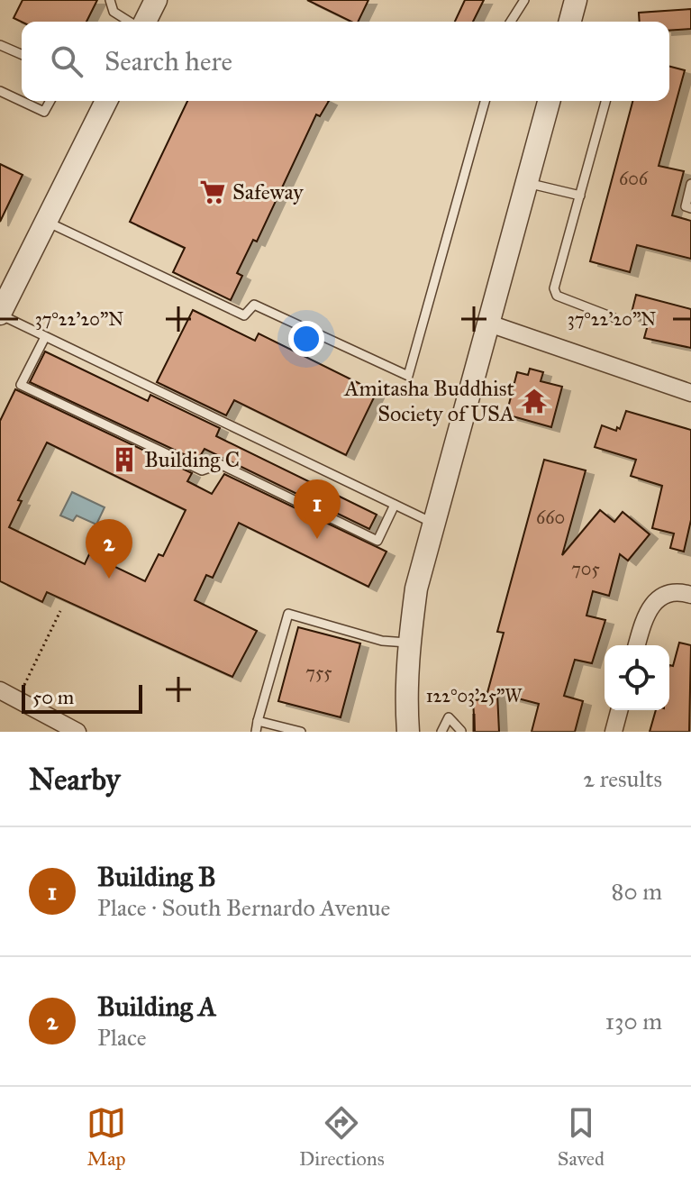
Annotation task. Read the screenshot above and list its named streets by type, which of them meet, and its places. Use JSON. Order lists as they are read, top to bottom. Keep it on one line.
{"places":{"supermarket":["Safeway"],"temple":["Amitasha Buddhist Society of USA"],"building":["Building C"]},"house_numbers":["606","660","705","755"],"scale_bar":"50 m","page":{"search":"Search here","pins":["1","2"],"scale":"50 m","heading":["Nearby","2 results"],"list":[{"mark":"1","name":"Building B","note":"Place · South Bernardo Avenue","value":"80 m"},{"mark":"2","name":"Building A","note":"Place","value":"130 m"}],"nav":["Map","Directions","Saved"]},"coordinates":["37°22'20\"N","122°03'25\"W"]}
